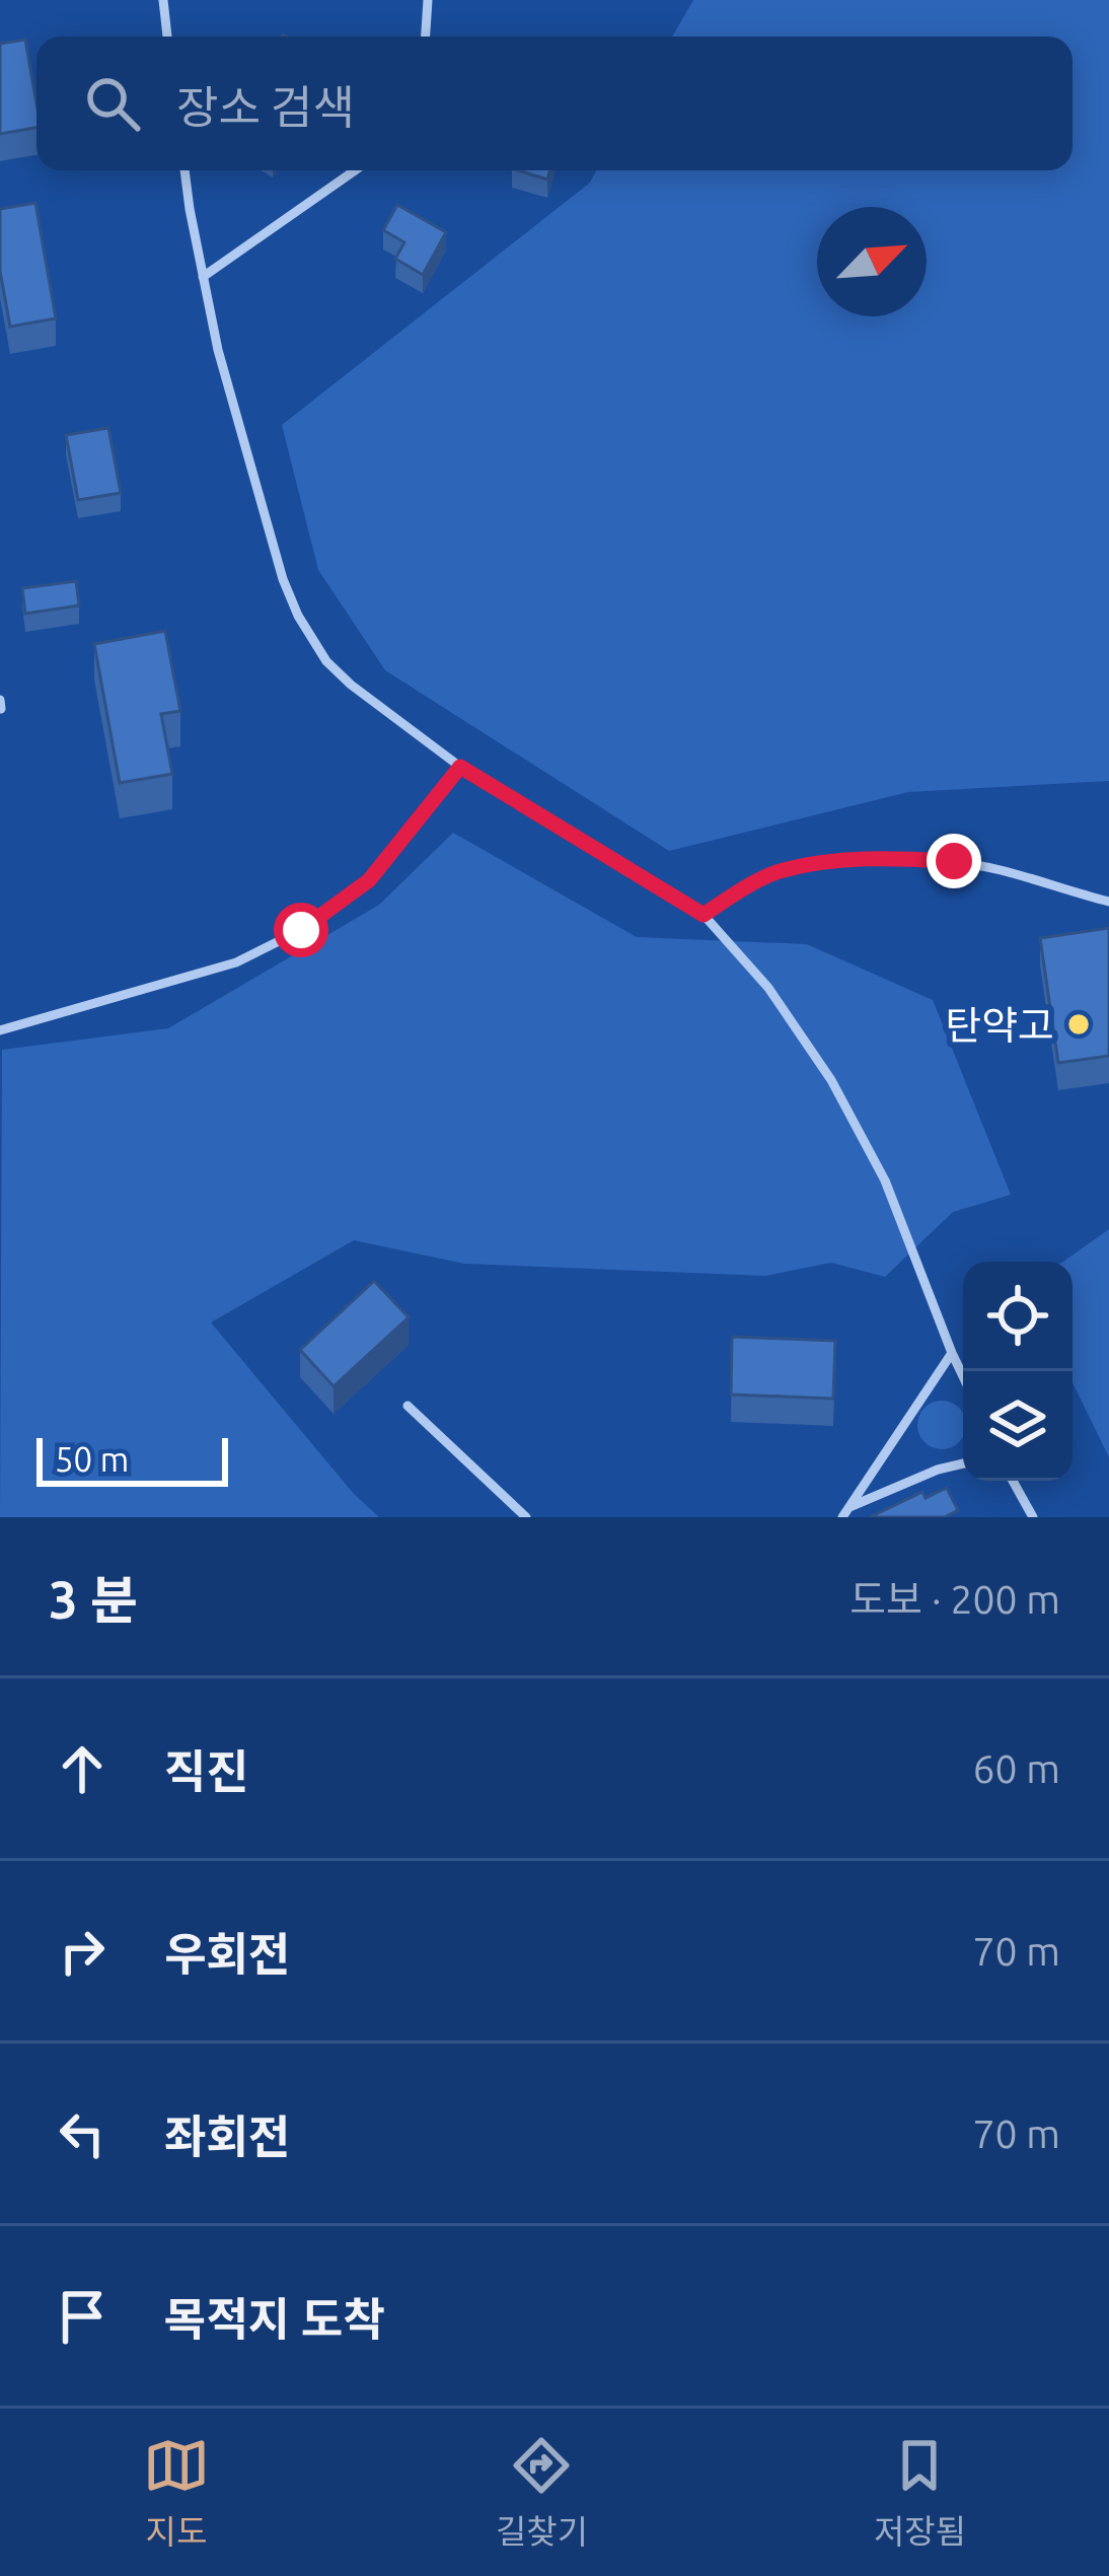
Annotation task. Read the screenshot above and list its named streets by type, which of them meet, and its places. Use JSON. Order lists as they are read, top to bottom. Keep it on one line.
{"places":["탄약고"],"scale_bar":"50 m","north":"top right","page":{"search":"장소 검색","scale":"50 m","heading":["3 분","도보 · 200 m"],"list":[["직진","60 m"],["우회전","70 m"],["좌회전","70 m"],"목적지 도착"],"nav":["지도","길찾기","저장됨"]}}
